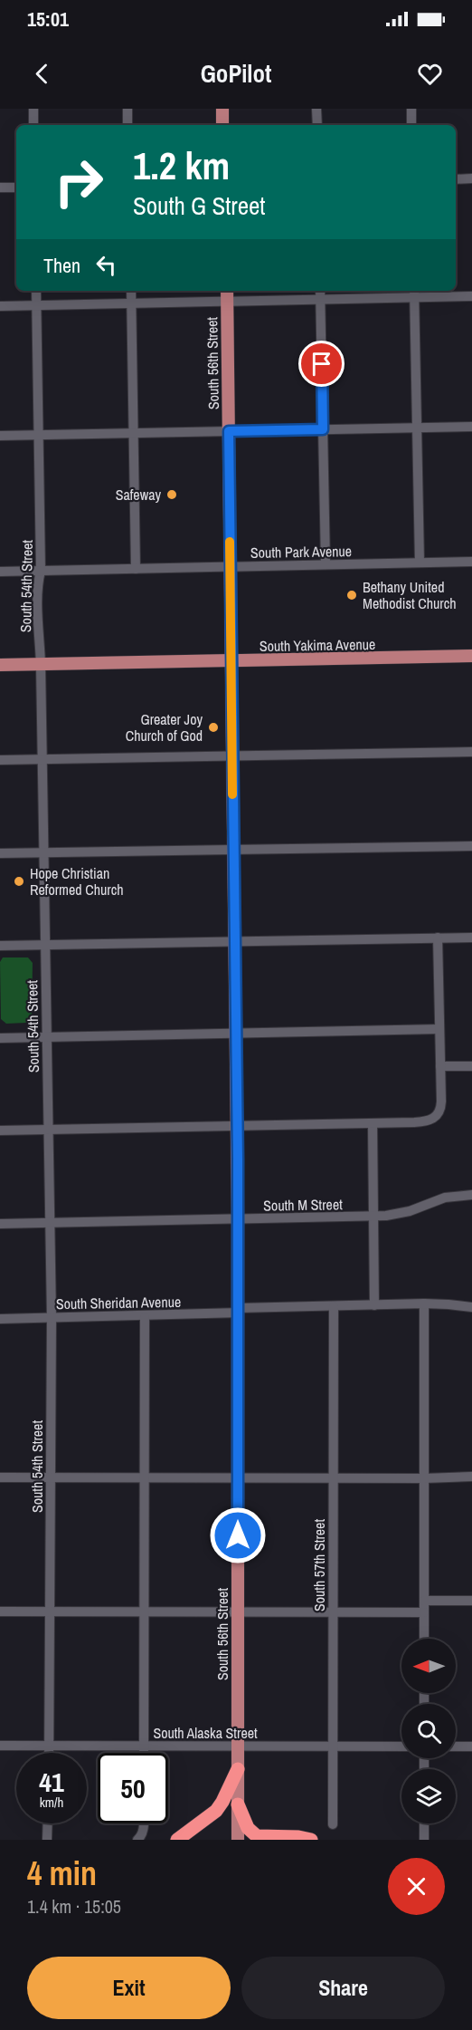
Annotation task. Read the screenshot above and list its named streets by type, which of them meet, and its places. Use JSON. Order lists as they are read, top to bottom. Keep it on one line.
{"streets":{"main road":["South 56th Street","South Yakima Avenue"],"street":["South Park Avenue","South 54th Street","South M Street","South Sheridan Avenue","South 57th Street","South Alaska Street"]},"crossings":[["South 56th Street","South Park Avenue"],["South 56th Street","South Yakima Avenue"],["South 56th Street","South M Street"],["South 56th Street","South Sheridan Avenue"],["South 56th Street","South Alaska Street"],["South Park Avenue","South 54th Street"],["South 54th Street","South Yakima Avenue"],["South 54th Street","South M Street"],["South 54th Street","South Sheridan Avenue"],["South 54th Street","South Alaska Street"],["South Sheridan Avenue","South 57th Street"],["South 57th Street","South Alaska Street"]],"places":["Safeway","Bethany United Methodist Church","Greater Joy Church of God","Hope Christian Reformed Church"],"north":"left","page":{"status":"15:01","header":"GoPilot","turn":["1.2 km","South G Street"],"then":"Then","speed":"41 km/h","limit":"50","heading":["4 min","1.4 km · 15:05"],"buttons":["Exit","Share"]}}
